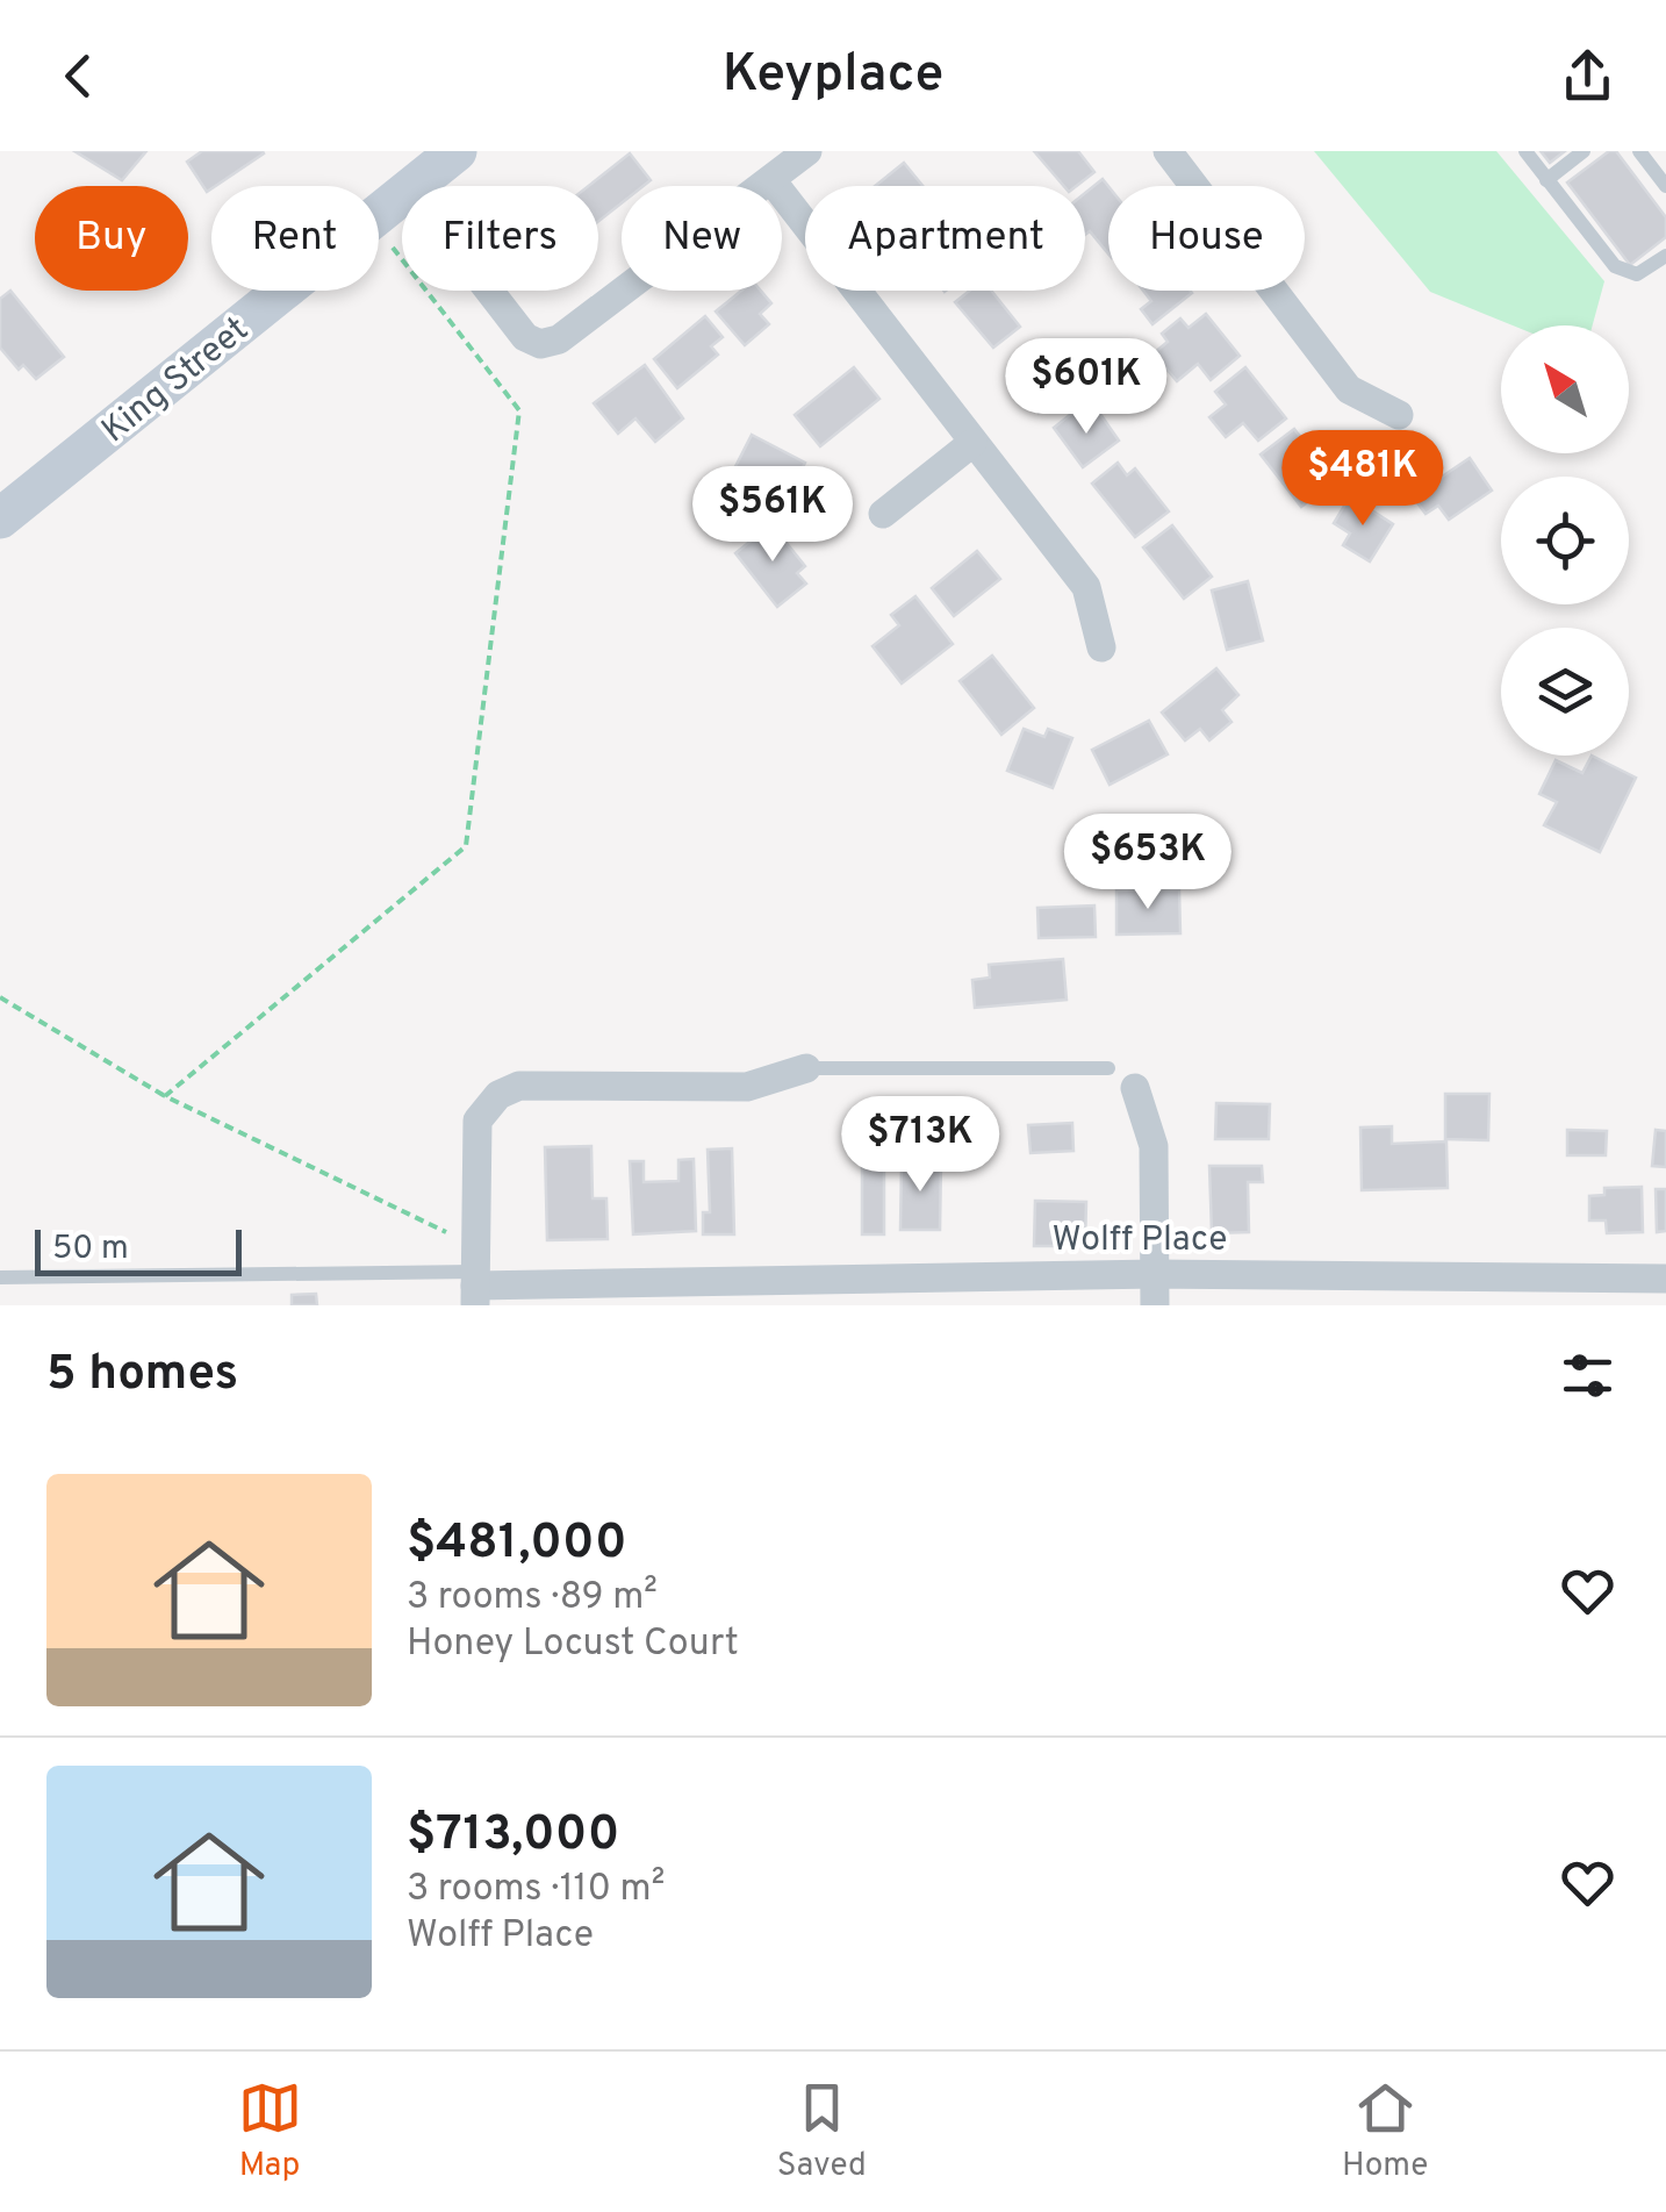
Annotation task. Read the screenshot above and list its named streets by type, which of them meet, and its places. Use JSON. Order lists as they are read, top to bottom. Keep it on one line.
{"streets":{"street":["King Street","Wolff Place"]},"scale_bar":"50 m","north":"top left","page":{"header":"Keyplace","chip":["Buy","Rent","Filters","New","Apartment","House"],"price":["$601K","$481K","$561K","$653K","$713K"],"scale":"50 m","heading":"5 homes","list":[{"name":"$481,000","note":"3 rooms · 89 m² · Honey Locust Court"},{"name":"$713,000","note":"3 rooms · 110 m² · Wolff Place"}],"tabs":["Map","Saved","Home"]}}
